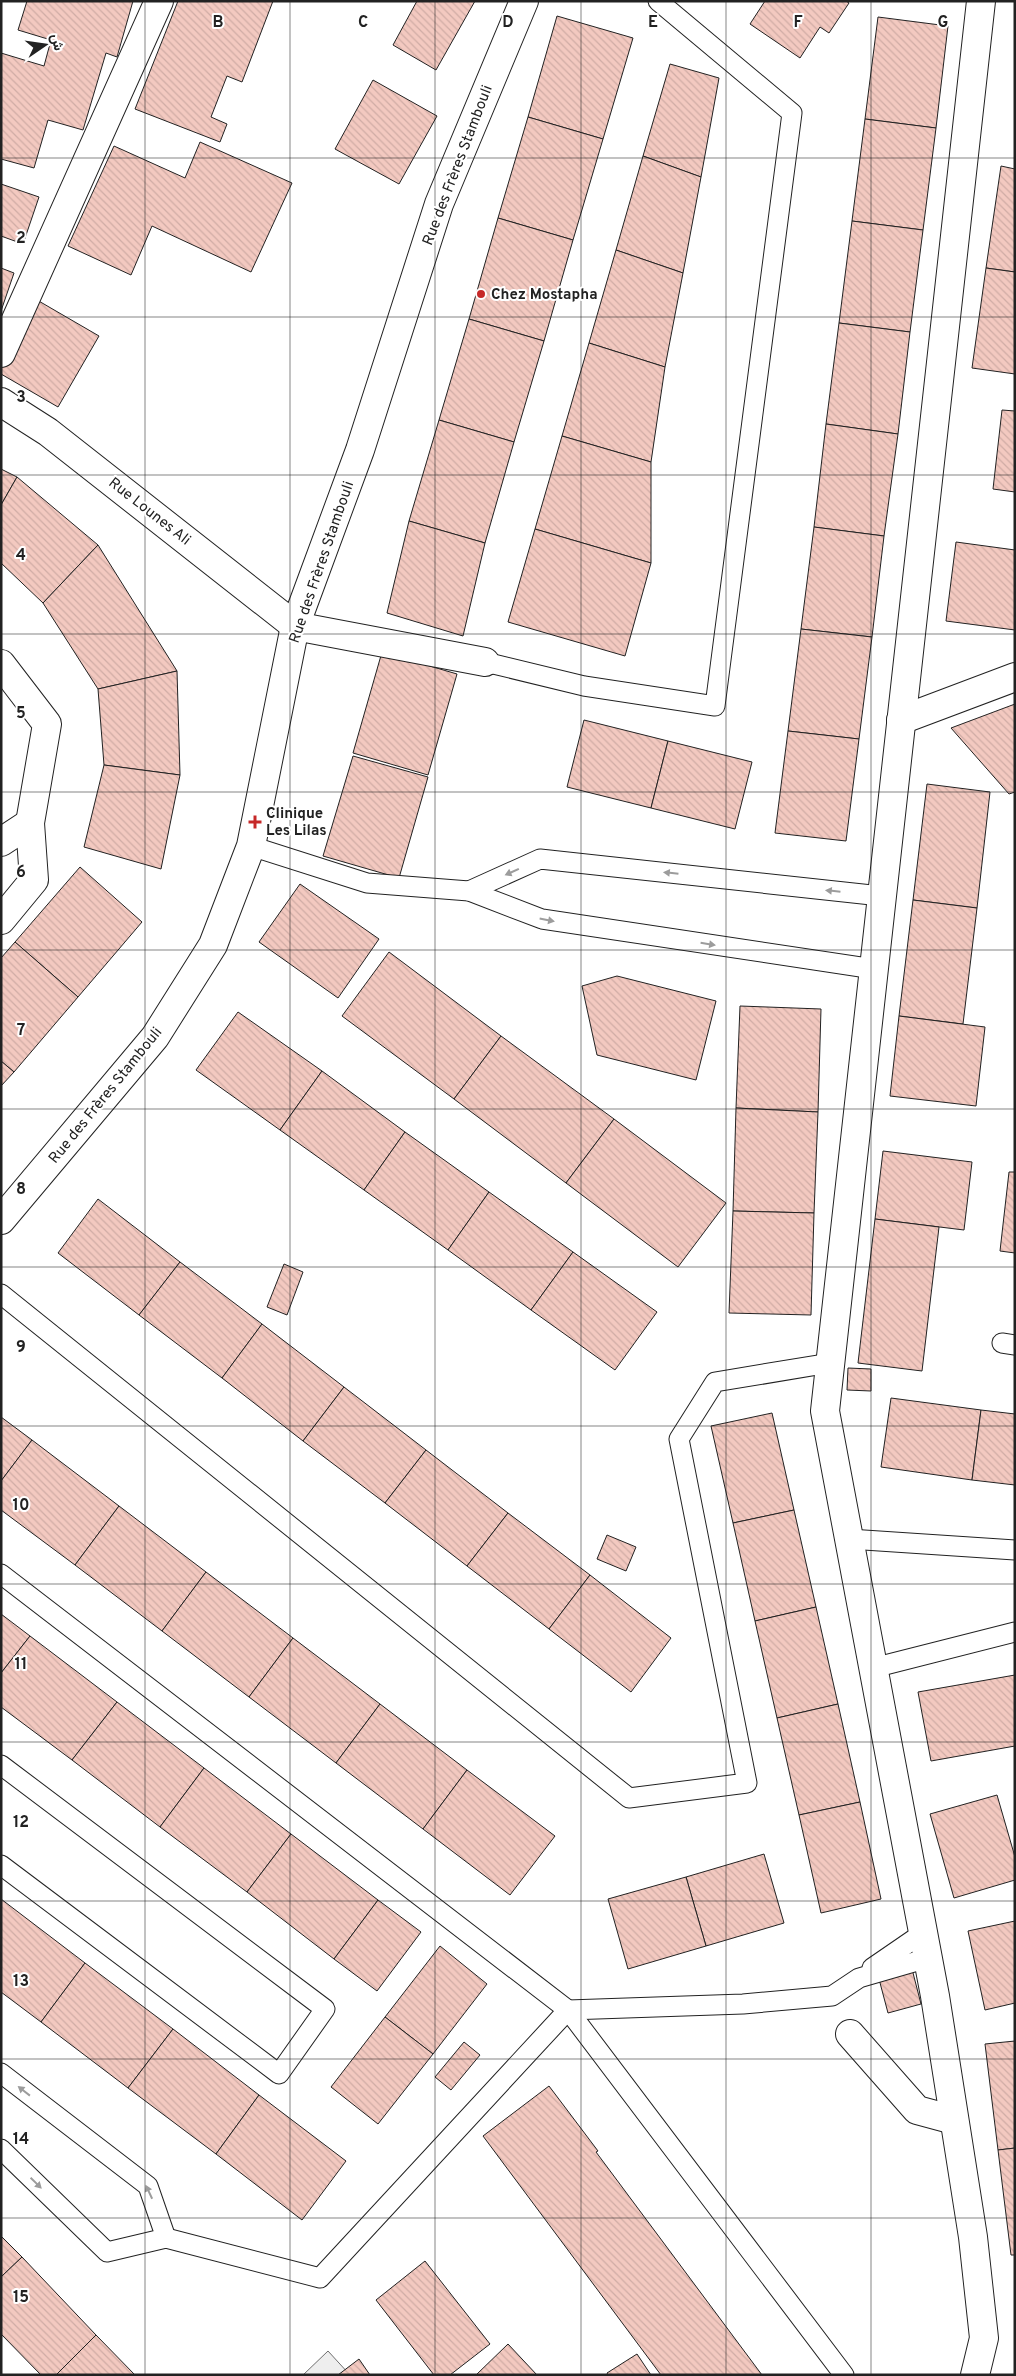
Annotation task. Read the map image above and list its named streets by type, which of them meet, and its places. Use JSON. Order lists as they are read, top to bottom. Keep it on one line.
{"streets":{"street":["Rue des Frères Stambouli","Rue Lounes Ali"]},"crossings":[["Rue des Frères Stambouli","Rue Lounes Ali"]],"places":{"other":["Chez Mostapha"],"health":["Clinique Les Lilas"]},"north":"right","grid":{"columns":["B","C","D","E","F","G"],"rows":["2","3","4","5","6","7","8","9","10","11","12","13","14","15"]}}
